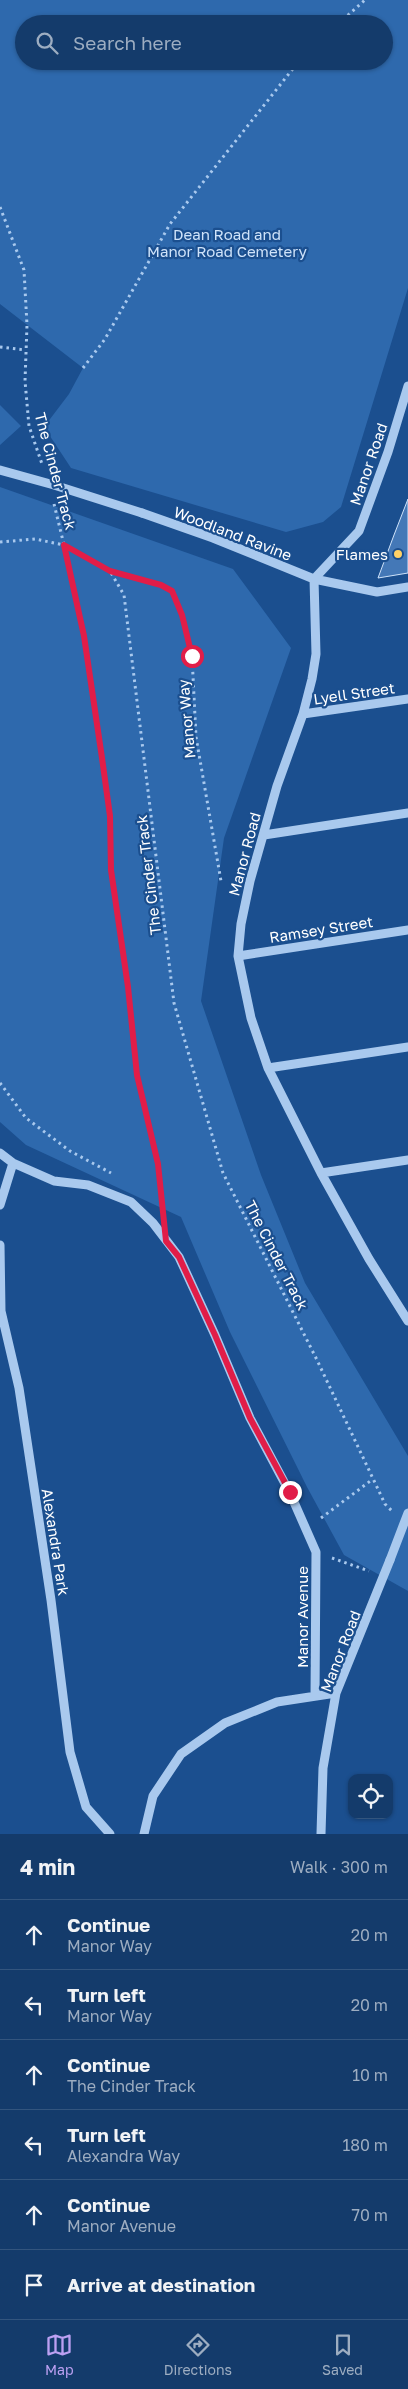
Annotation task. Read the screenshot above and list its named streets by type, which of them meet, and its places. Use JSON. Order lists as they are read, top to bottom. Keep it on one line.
{"streets":{"street":["Manor Road","Woodland Ravine","Lyell Street","Ramsey Street","Alexandra Park","Manor Avenue"],"path":["The Cinder Track","Manor Way"]},"crossings":[["Manor Road","Woodland Ravine"],["Manor Road","Lyell Street"],["Manor Road","Ramsey Street"],["The Cinder Track","Manor Way"]],"parks":["Dean Road and Manor Road Cemetery"],"places":["Flames"],"page":{"search":"Search here","heading":["4 min","Walk · 300 m"],"list":[["Continue","Manor Way","20 m"],["Turn left","Manor Way","20 m"],["Continue","The Cinder Track","10 m"],["Turn left","Alexandra Way","180 m"],["Continue","Manor Avenue","70 m"],"Arrive at destination"],"nav":["Map","Directions","Saved"]}}
